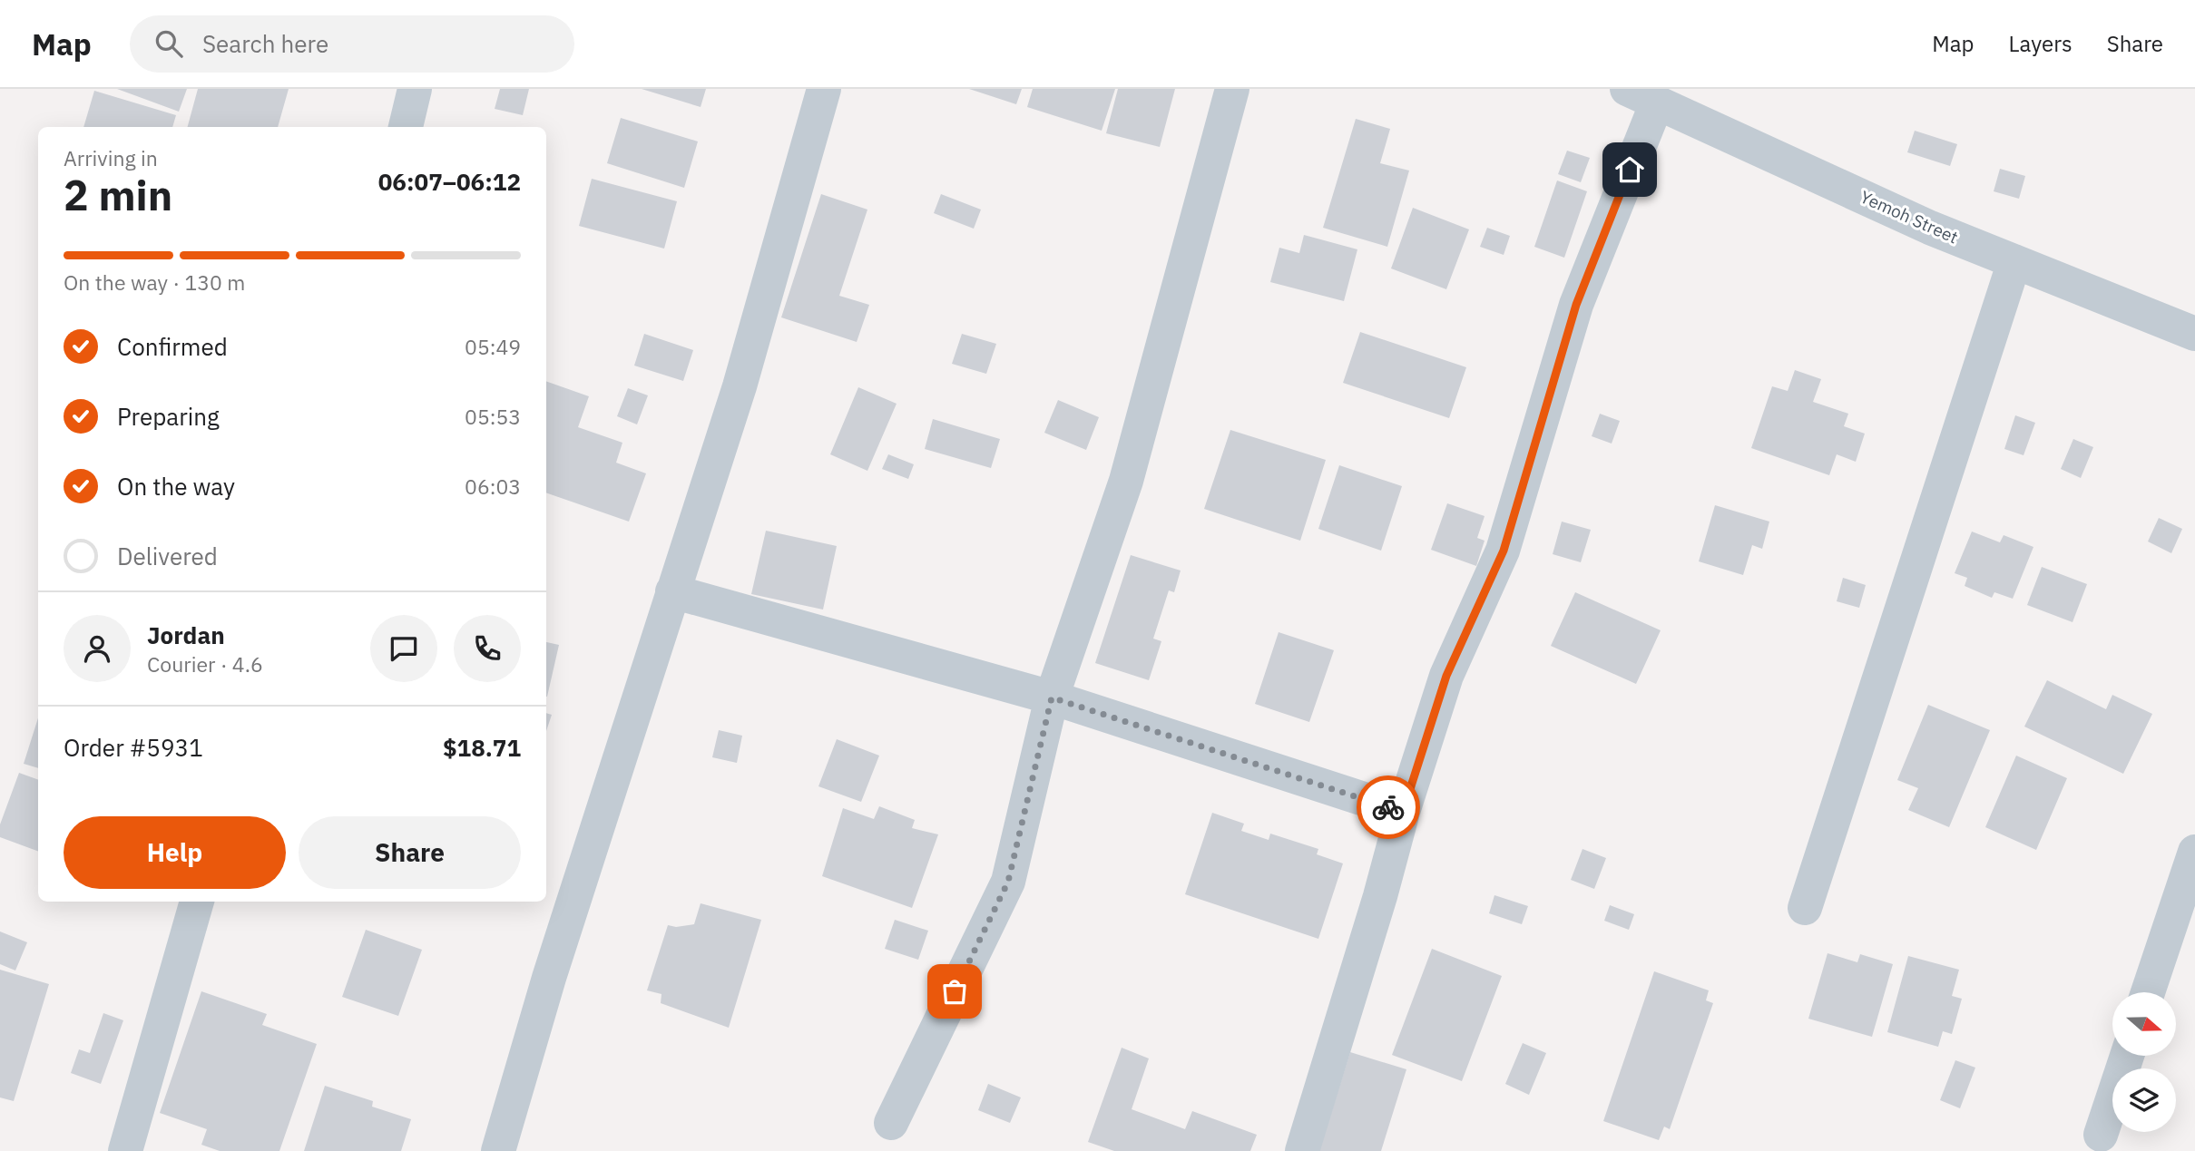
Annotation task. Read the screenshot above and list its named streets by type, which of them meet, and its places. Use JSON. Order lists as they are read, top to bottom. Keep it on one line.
{"streets":{"street":["Yemoh Street"]},"north":"right","page":{"header":"Map","search":"Search here","nav":["Map","Layers","Share"],"heading":["2 min","Arriving in","06:07–06:12"],"panel":["Jordan","Courier · 4.6","Order #5931","$18.71"],"bar":"On the way · 130 m","list":[["Confirmed","05:49"],["Preparing","05:53"],["On the way","06:03"],"Delivered"],"buttons":["Help","Share"]}}
